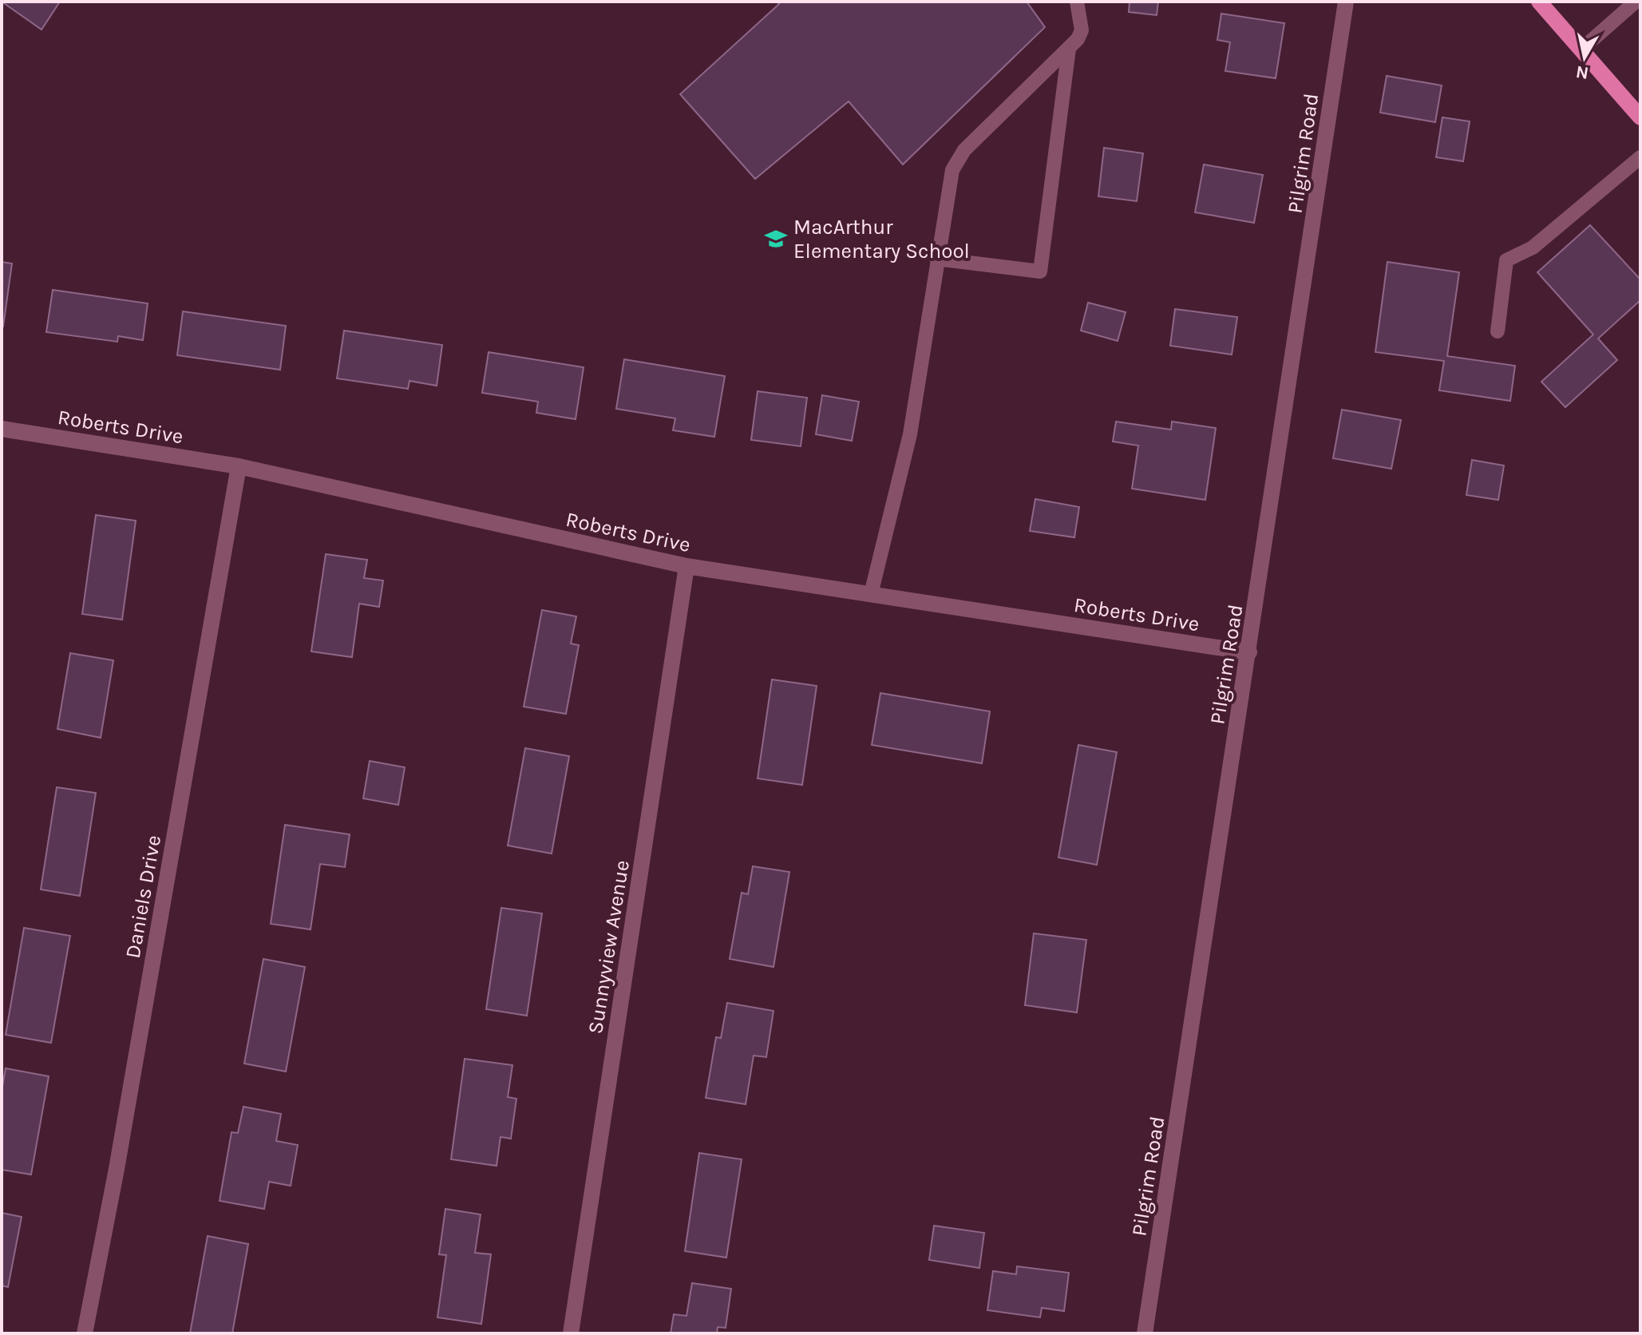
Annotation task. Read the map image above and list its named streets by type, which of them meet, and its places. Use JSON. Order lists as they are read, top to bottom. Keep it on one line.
{"streets":{"street":["Pilgrim Road","Roberts Drive","Daniels Drive","Sunnyview Avenue"]},"crossings":[["Pilgrim Road","Roberts Drive"],["Roberts Drive","Daniels Drive"],["Roberts Drive","Sunnyview Avenue"]],"places":{"school or university":["MacArthur Elementary School"]},"north":"bottom"}
